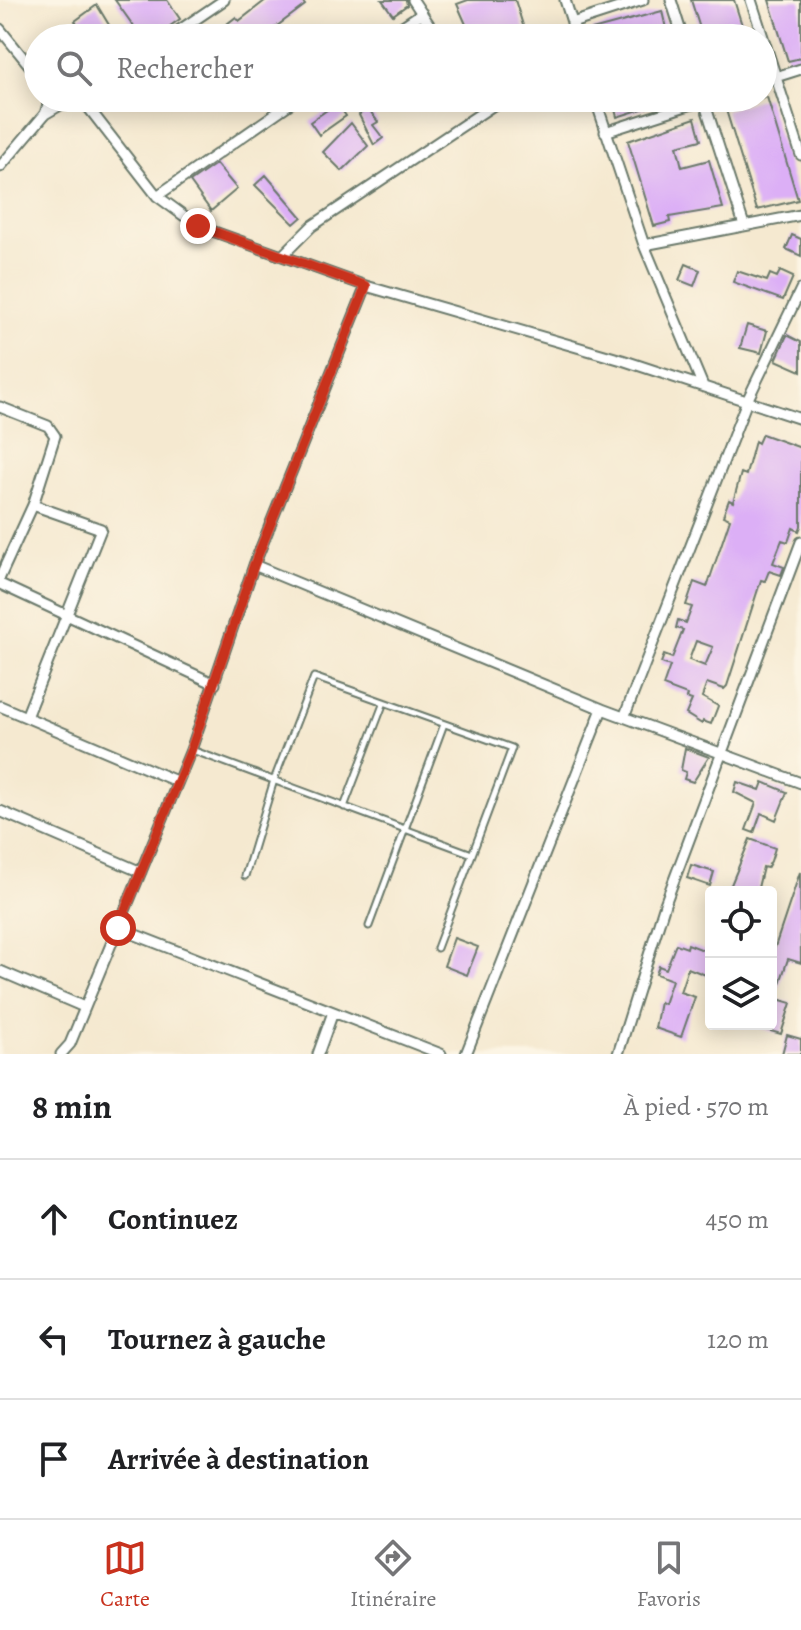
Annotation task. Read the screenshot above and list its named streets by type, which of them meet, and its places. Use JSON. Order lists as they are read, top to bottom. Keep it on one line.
{"page":{"search":"Rechercher","heading":["8 min","À pied · 570 m"],"list":[["Continuez","450 m"],["Tournez à gauche","120 m"],"Arrivée à destination"],"nav":["Carte","Itinéraire","Favoris"]}}
